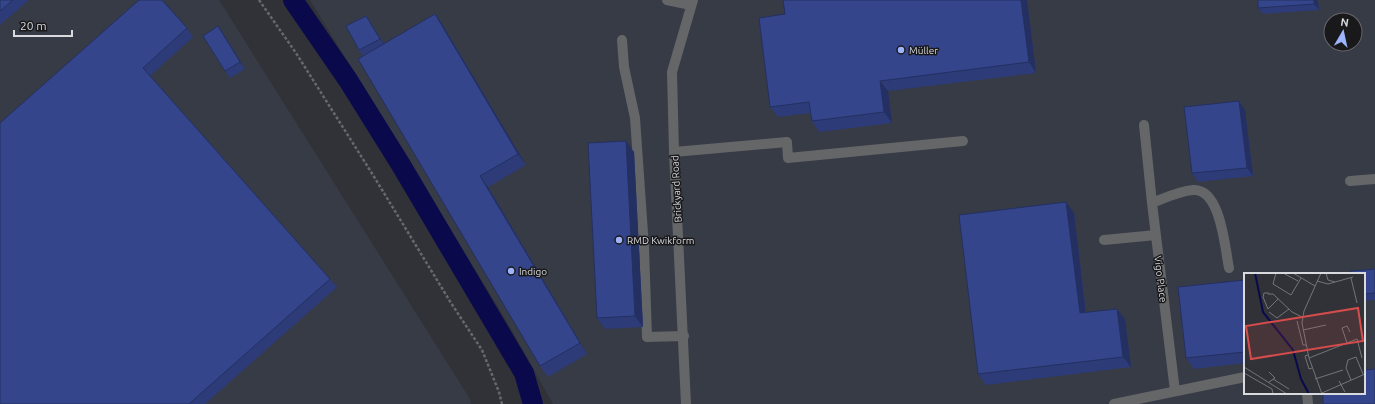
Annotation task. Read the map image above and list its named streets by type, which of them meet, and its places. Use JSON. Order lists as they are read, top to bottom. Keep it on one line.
{"streets":{"street":["Brickyard Road","Vigo Place"]},"places":["Müller","RMD Kwikform","Indigo"],"scale_bar":"20 m","north":"top"}
